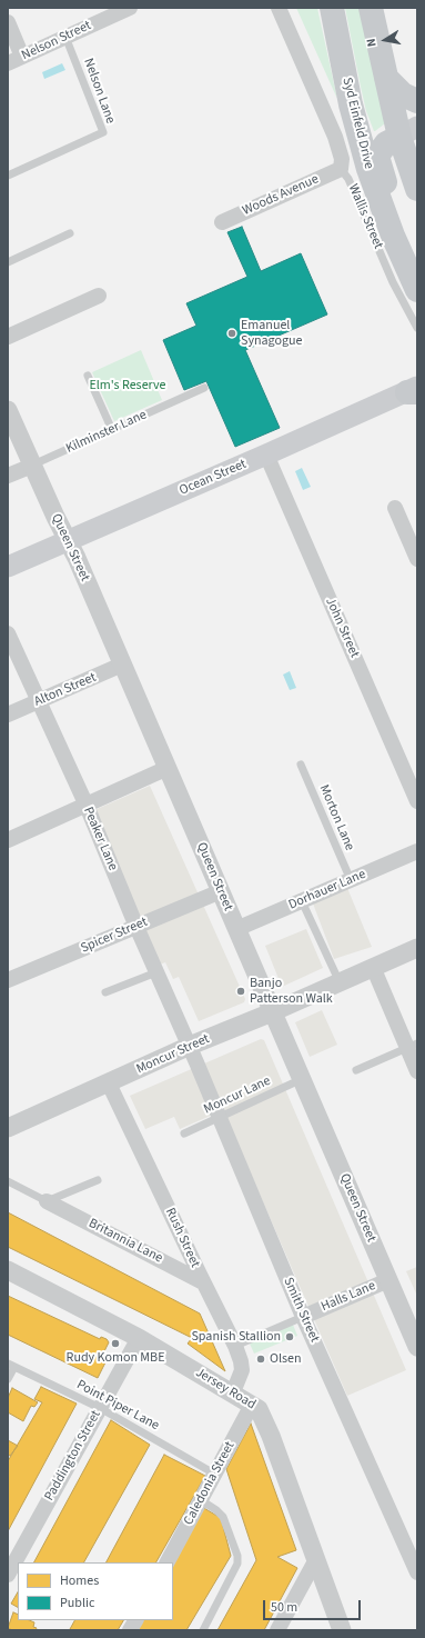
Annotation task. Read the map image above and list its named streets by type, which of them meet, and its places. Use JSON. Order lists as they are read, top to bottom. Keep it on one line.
{"streets":{"main road":["Syd Einfeld Drive","Ocean Street"],"street":["Nelson Street","Woods Avenue","Wallis Street","Kilminster Lane","Queen Street","John Street","Alton Street","Peaker Lane","Dorhauer Lane","Spicer Street","Moncur Street","Rush Street","Britannia Lane","Halls Lane","Smith Street","Jersey Road","Paddington Street","Caledonia Street"],"lane":["Nelson Lane","Morton Lane","Moncur Lane","Point Piper Lane"]},"crossings":[["Nelson Street","Nelson Lane"],["Woods Avenue","Wallis Street"],["Kilminster Lane","Queen Street"],["Ocean Street","Queen Street"],["Ocean Street","John Street"],["Queen Street","Alton Street"],["Queen Street","Dorhauer Lane"],["Queen Street","Spicer Street"],["Queen Street","Moncur Street"],["Queen Street","Moncur Lane"],["Queen Street","Halls Lane"],["Alton Street","Peaker Lane"],["Morton Lane","Dorhauer Lane"],["Peaker Lane","Spicer Street"],["Peaker Lane","Moncur Street"],["Peaker Lane","Smith Street"],["Moncur Street","Rush Street"],["Moncur Street","Smith Street"],["Moncur Lane","Smith Street"],["Rush Street","Britannia Lane"],["Rush Street","Halls Lane"],["Rush Street","Jersey Road"],["Halls Lane","Smith Street"],["Jersey Road","Paddington Street"],["Jersey Road","Caledonia Street"],["Point Piper Lane","Paddington Street"],["Point Piper Lane","Caledonia Street"]],"parks":["Elm's Reserve"],"places":["Emanuel Synagogue","Banjo Patterson Walk","Spanish Stallion","Rudy Komon MBE","Olsen"],"legend":["Homes","Public"],"scale_bar":"50 m","north":"left"}
